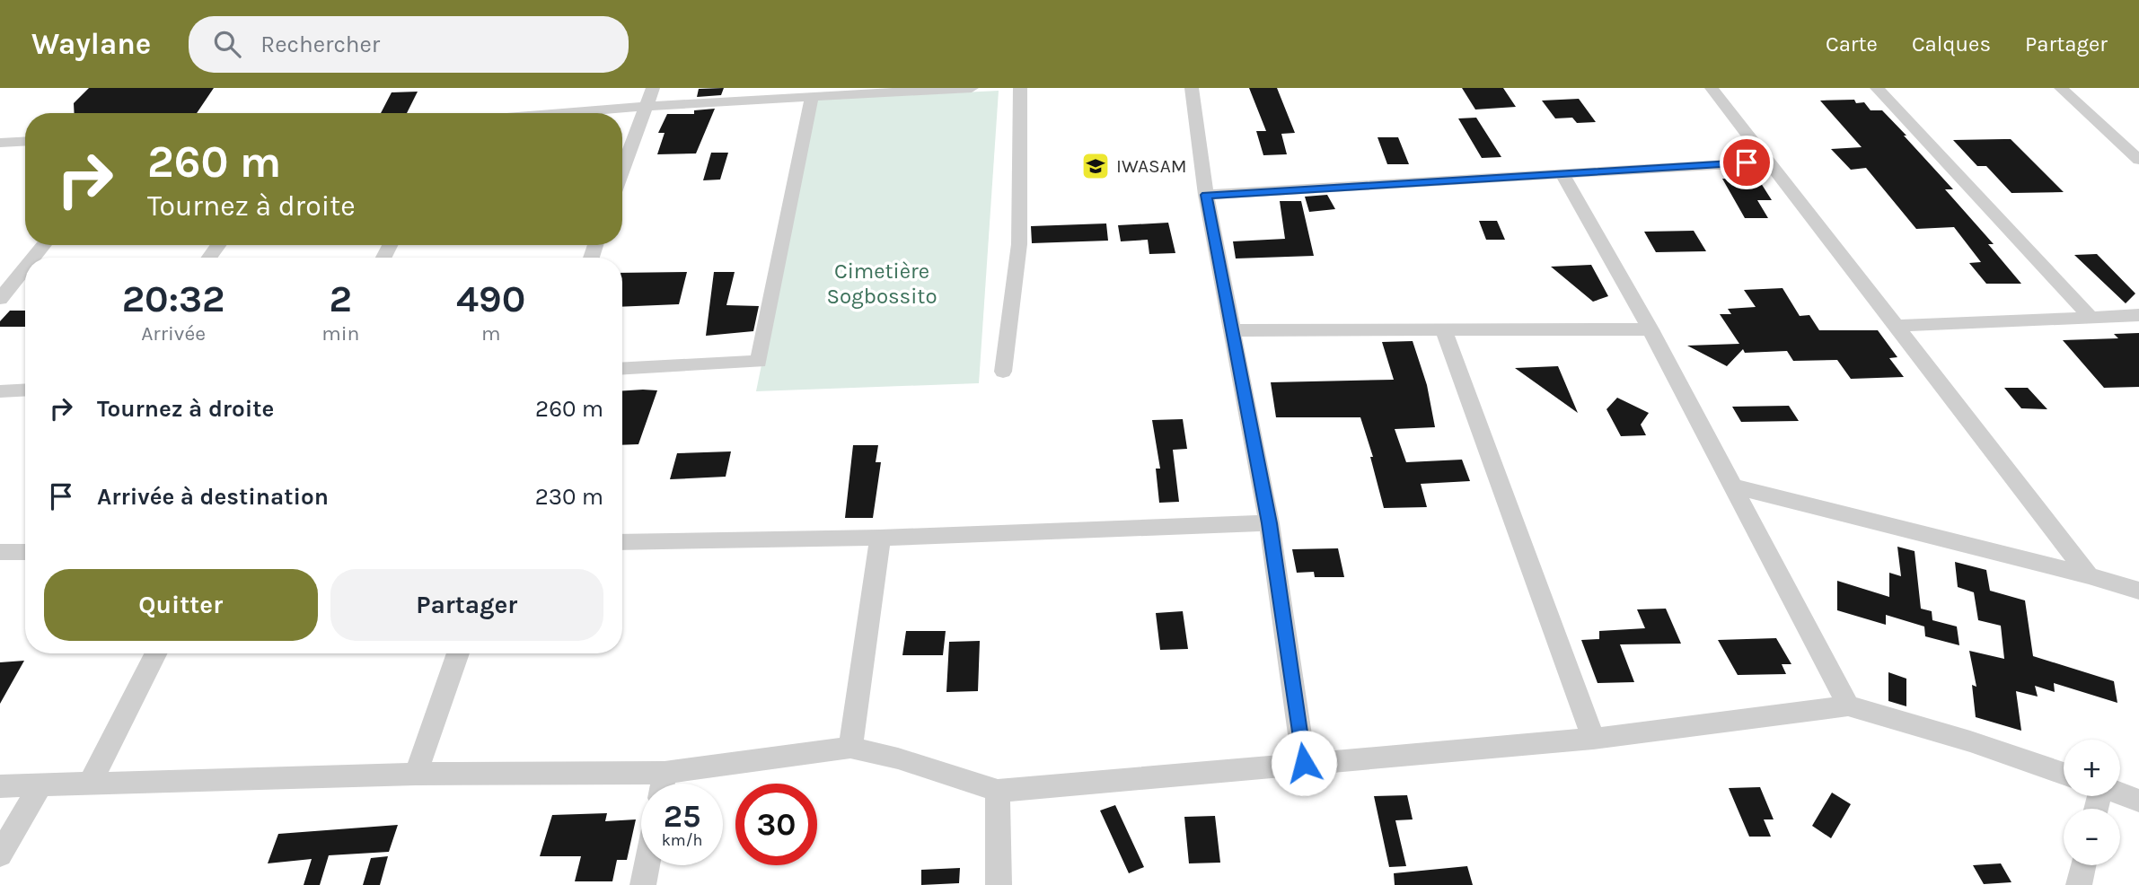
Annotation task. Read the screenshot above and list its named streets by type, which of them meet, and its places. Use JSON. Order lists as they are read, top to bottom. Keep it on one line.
{"parks":["Cimetière Sogbossito"],"places":{"school or university":["IWASAM"]},"page":{"header":"Waylane","search":"Rechercher","nav":["Carte","Calques","Partager"],"turn":["260 m","Tournez à droite"],"eta":["20:32","Arrivée","2","min","490","m"],"list":[{"name":"Tournez à droite","value":"260 m"},{"name":"Arrivée à destination","value":"230 m"}],"buttons":["Quitter","Partager"],"map_buttons":["+","−"],"speed":"25 km/h","limit":"30"}}
